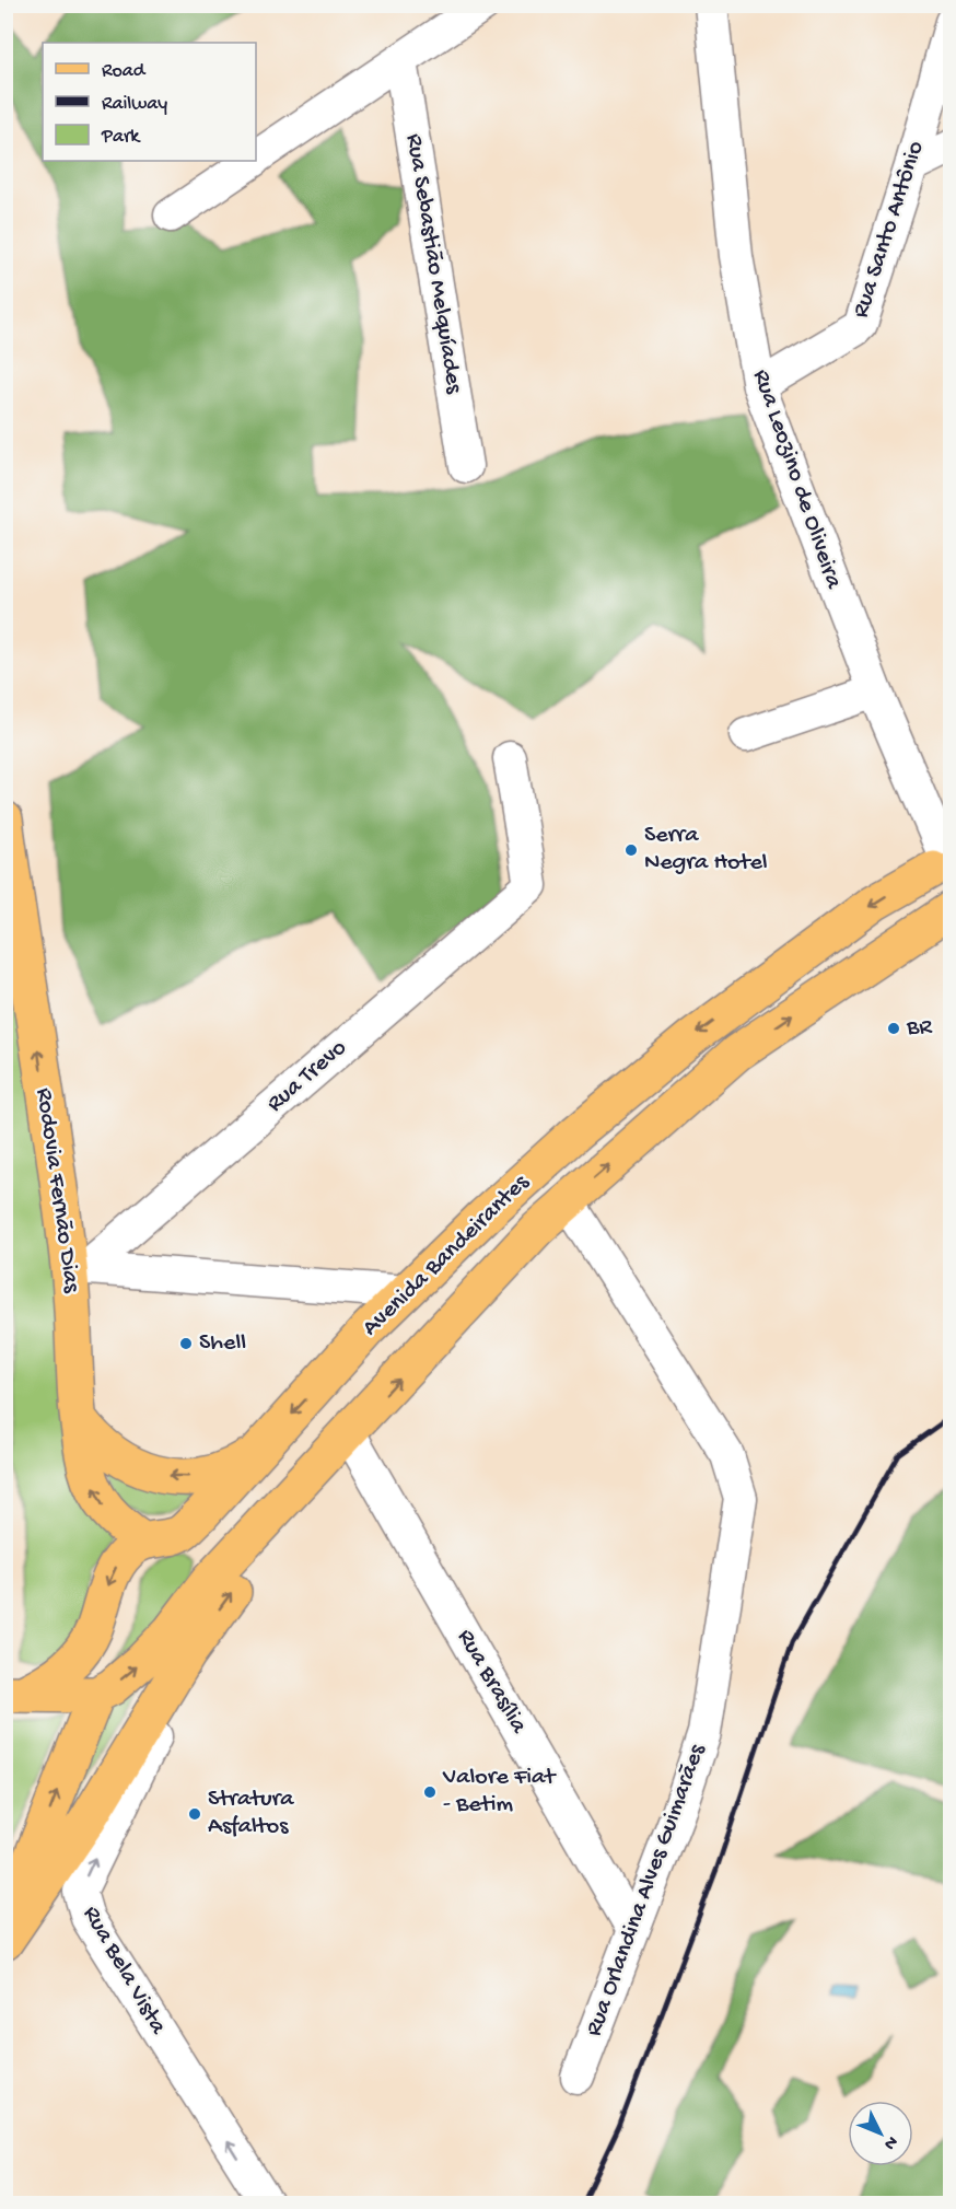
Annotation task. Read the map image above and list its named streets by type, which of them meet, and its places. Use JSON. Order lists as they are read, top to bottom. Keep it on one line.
{"streets":{"main road":["Rodovia Fernão Dias","Avenida Bandeirantes"],"street":["Rua Santo Antônio","Rua Sebastião Melquíades","Rua Leozino de Oliveira","Rua Trevo","Rua Brasília","Rua Orlandina Alves Guimarães","Rua Bela Vista"]},"crossings":[["Rua Santo Antônio","Rua Leozino de Oliveira"],["Rua Leozino de Oliveira","Avenida Bandeirantes"],["Rua Trevo","Rodovia Fernão Dias"],["Rodovia Fernão Dias","Avenida Bandeirantes"],["Avenida Bandeirantes","Rua Brasília"],["Avenida Bandeirantes","Rua Orlandina Alves Guimarães"],["Rua Brasília","Rua Orlandina Alves Guimarães"]],"one_way":["Rodovia Fernão Dias","Rua Bela Vista"],"places":["Serra Negra Hotel","BR","Shell","Valore Fiat - Betim","Stratura Asfaltos"],"legend":["Road","Railway","Park"],"north":"bottom right"}
